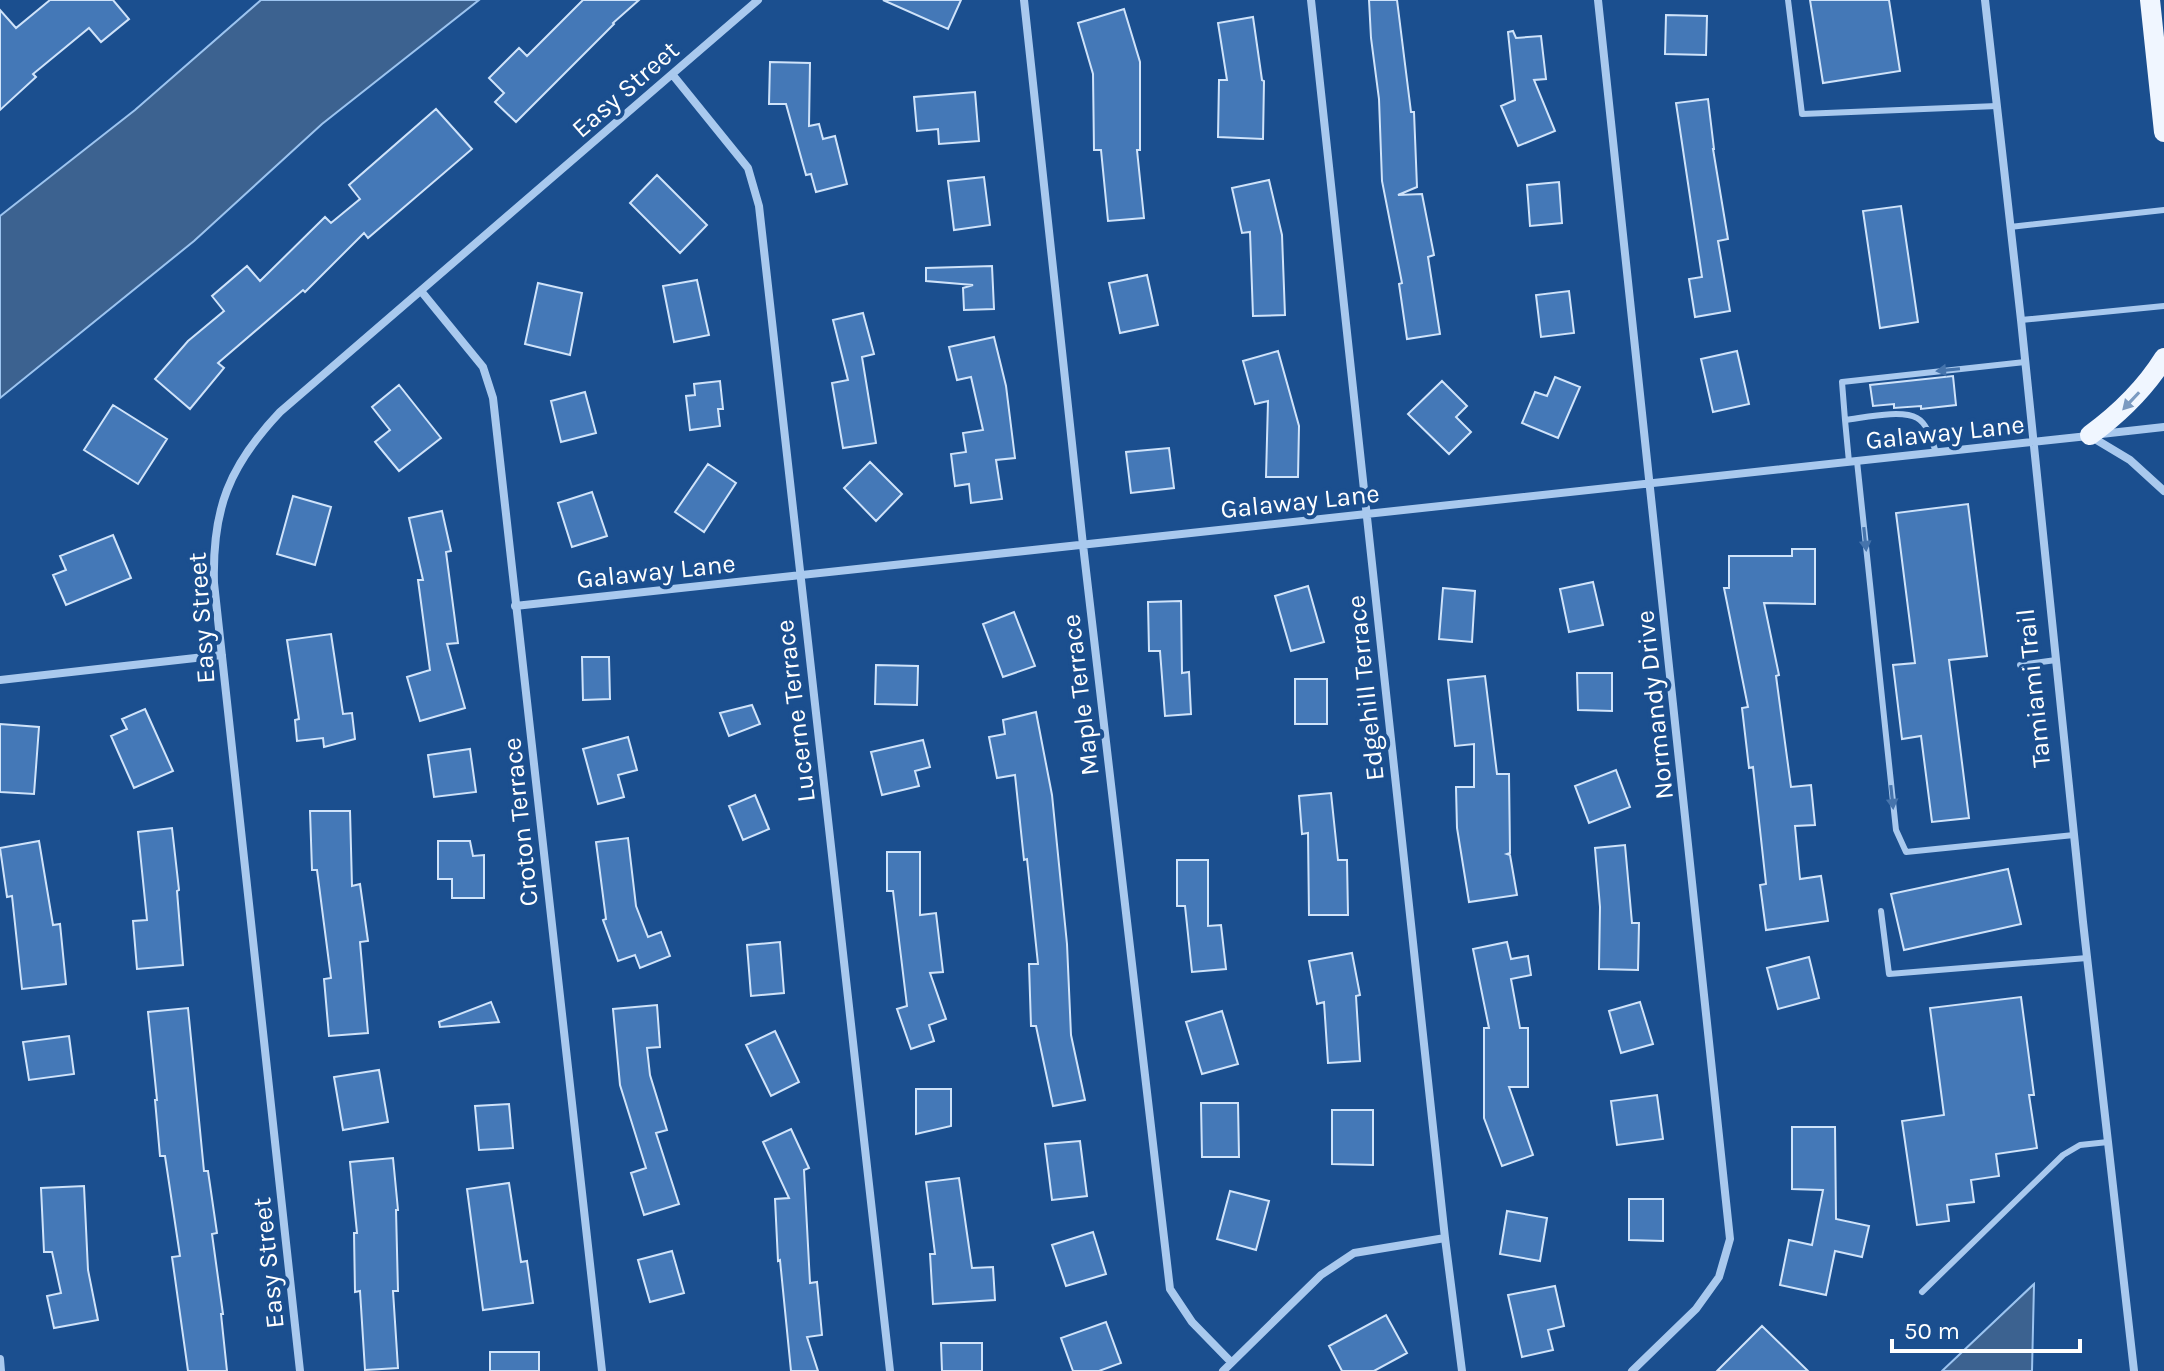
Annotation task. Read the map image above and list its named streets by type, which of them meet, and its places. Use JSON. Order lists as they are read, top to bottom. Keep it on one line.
{"streets":{"street":["Easy Street","Galaway Lane","Edgehill Terrace","Tamiami Trail","Maple Terrace","Normandy Drive","Lucerne Terrace","Croton Terrace"]},"crossings":[["Easy Street","Lucerne Terrace"],["Easy Street","Croton Terrace"],["Galaway Lane","Edgehill Terrace"],["Galaway Lane","Tamiami Trail"],["Galaway Lane","Maple Terrace"],["Galaway Lane","Normandy Drive"],["Galaway Lane","Lucerne Terrace"],["Galaway Lane","Croton Terrace"]],"scale_bar":"50 m"}
